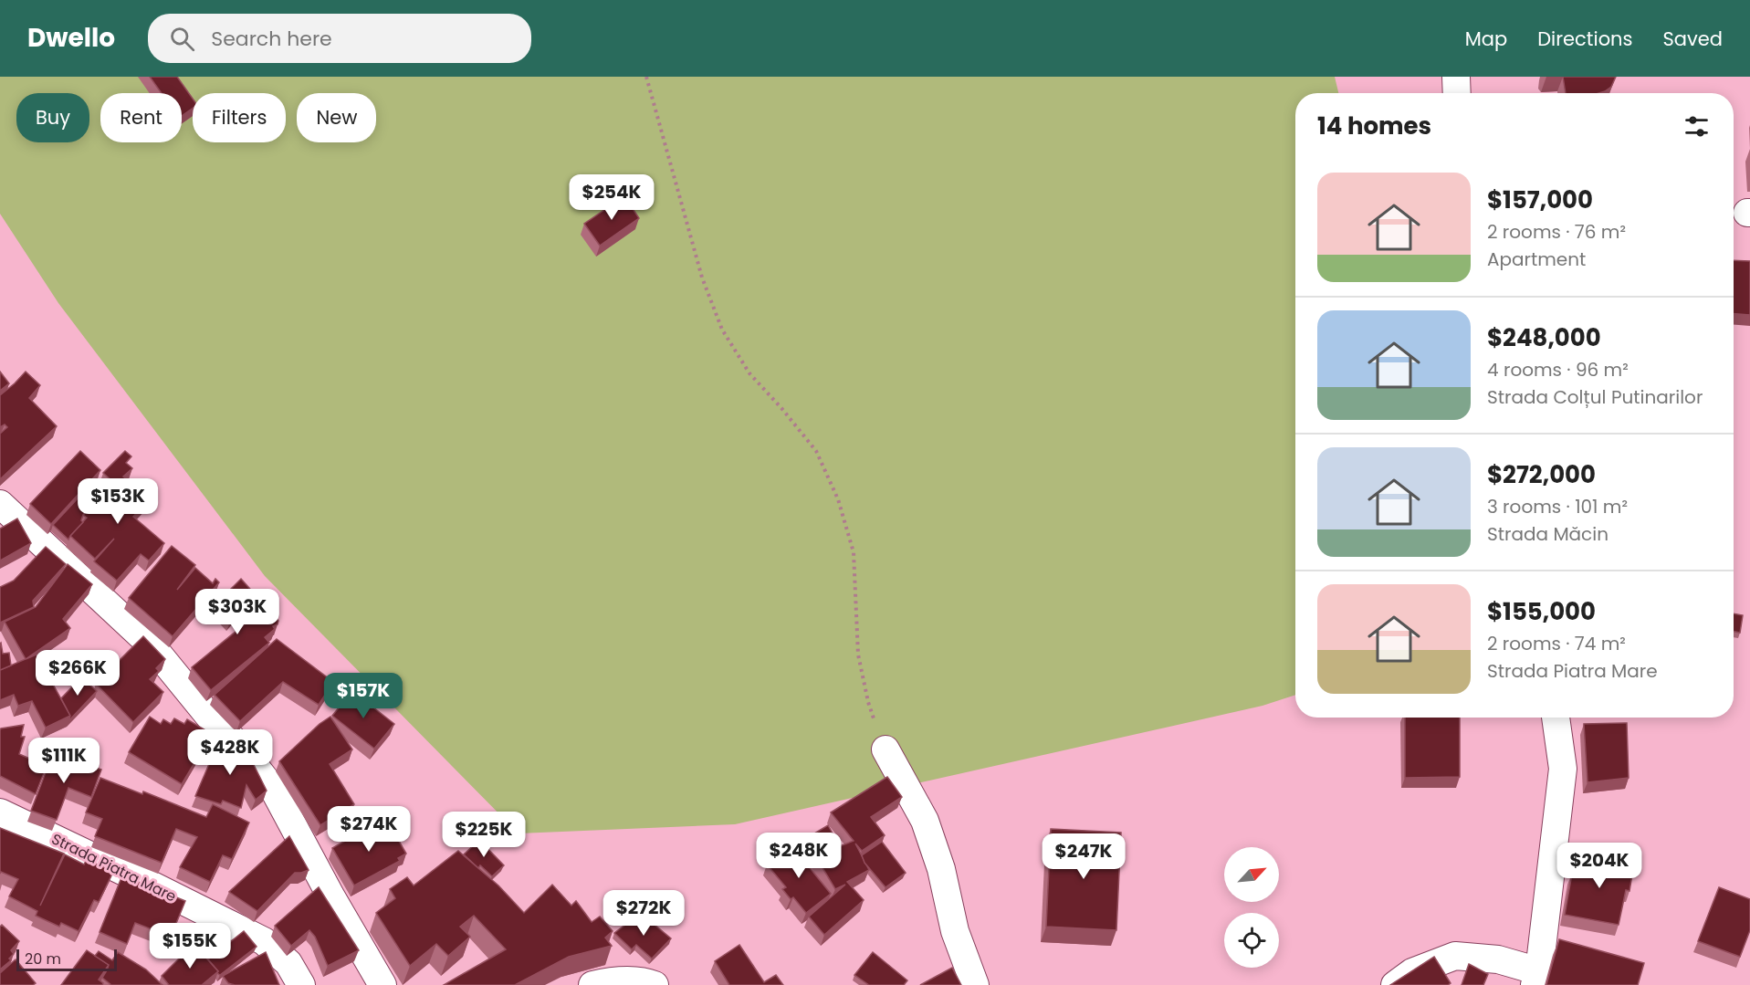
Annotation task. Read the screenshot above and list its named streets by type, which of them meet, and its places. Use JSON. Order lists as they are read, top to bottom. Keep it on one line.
{"streets":{"street":["Strada Piatra Mare"]},"scale_bar":"20 m","north":"top right","page":{"header":"Dwello","search":"Search here","nav":["Map","Directions","Saved"],"chip":["Buy","Rent","Filters","New"],"heading":"14 homes","list":[{"name":"$157,000","note":"2 rooms · 76 m² · Apartment"},{"name":"$248,000","note":"4 rooms · 96 m² · Strada Colțul Putinarilor"},{"name":"$272,000","note":"3 rooms · 101 m² · Strada Măcin"},{"name":"$155,000","note":"2 rooms · 74 m² · Strada Piatra Mare"}],"price":["$254K","$153K","$303K","$266K","$157K","$428K","$111K","$274K","$225K","$248K","$247K","$204K","$272K","$155K"],"scale":"20 m"}}
